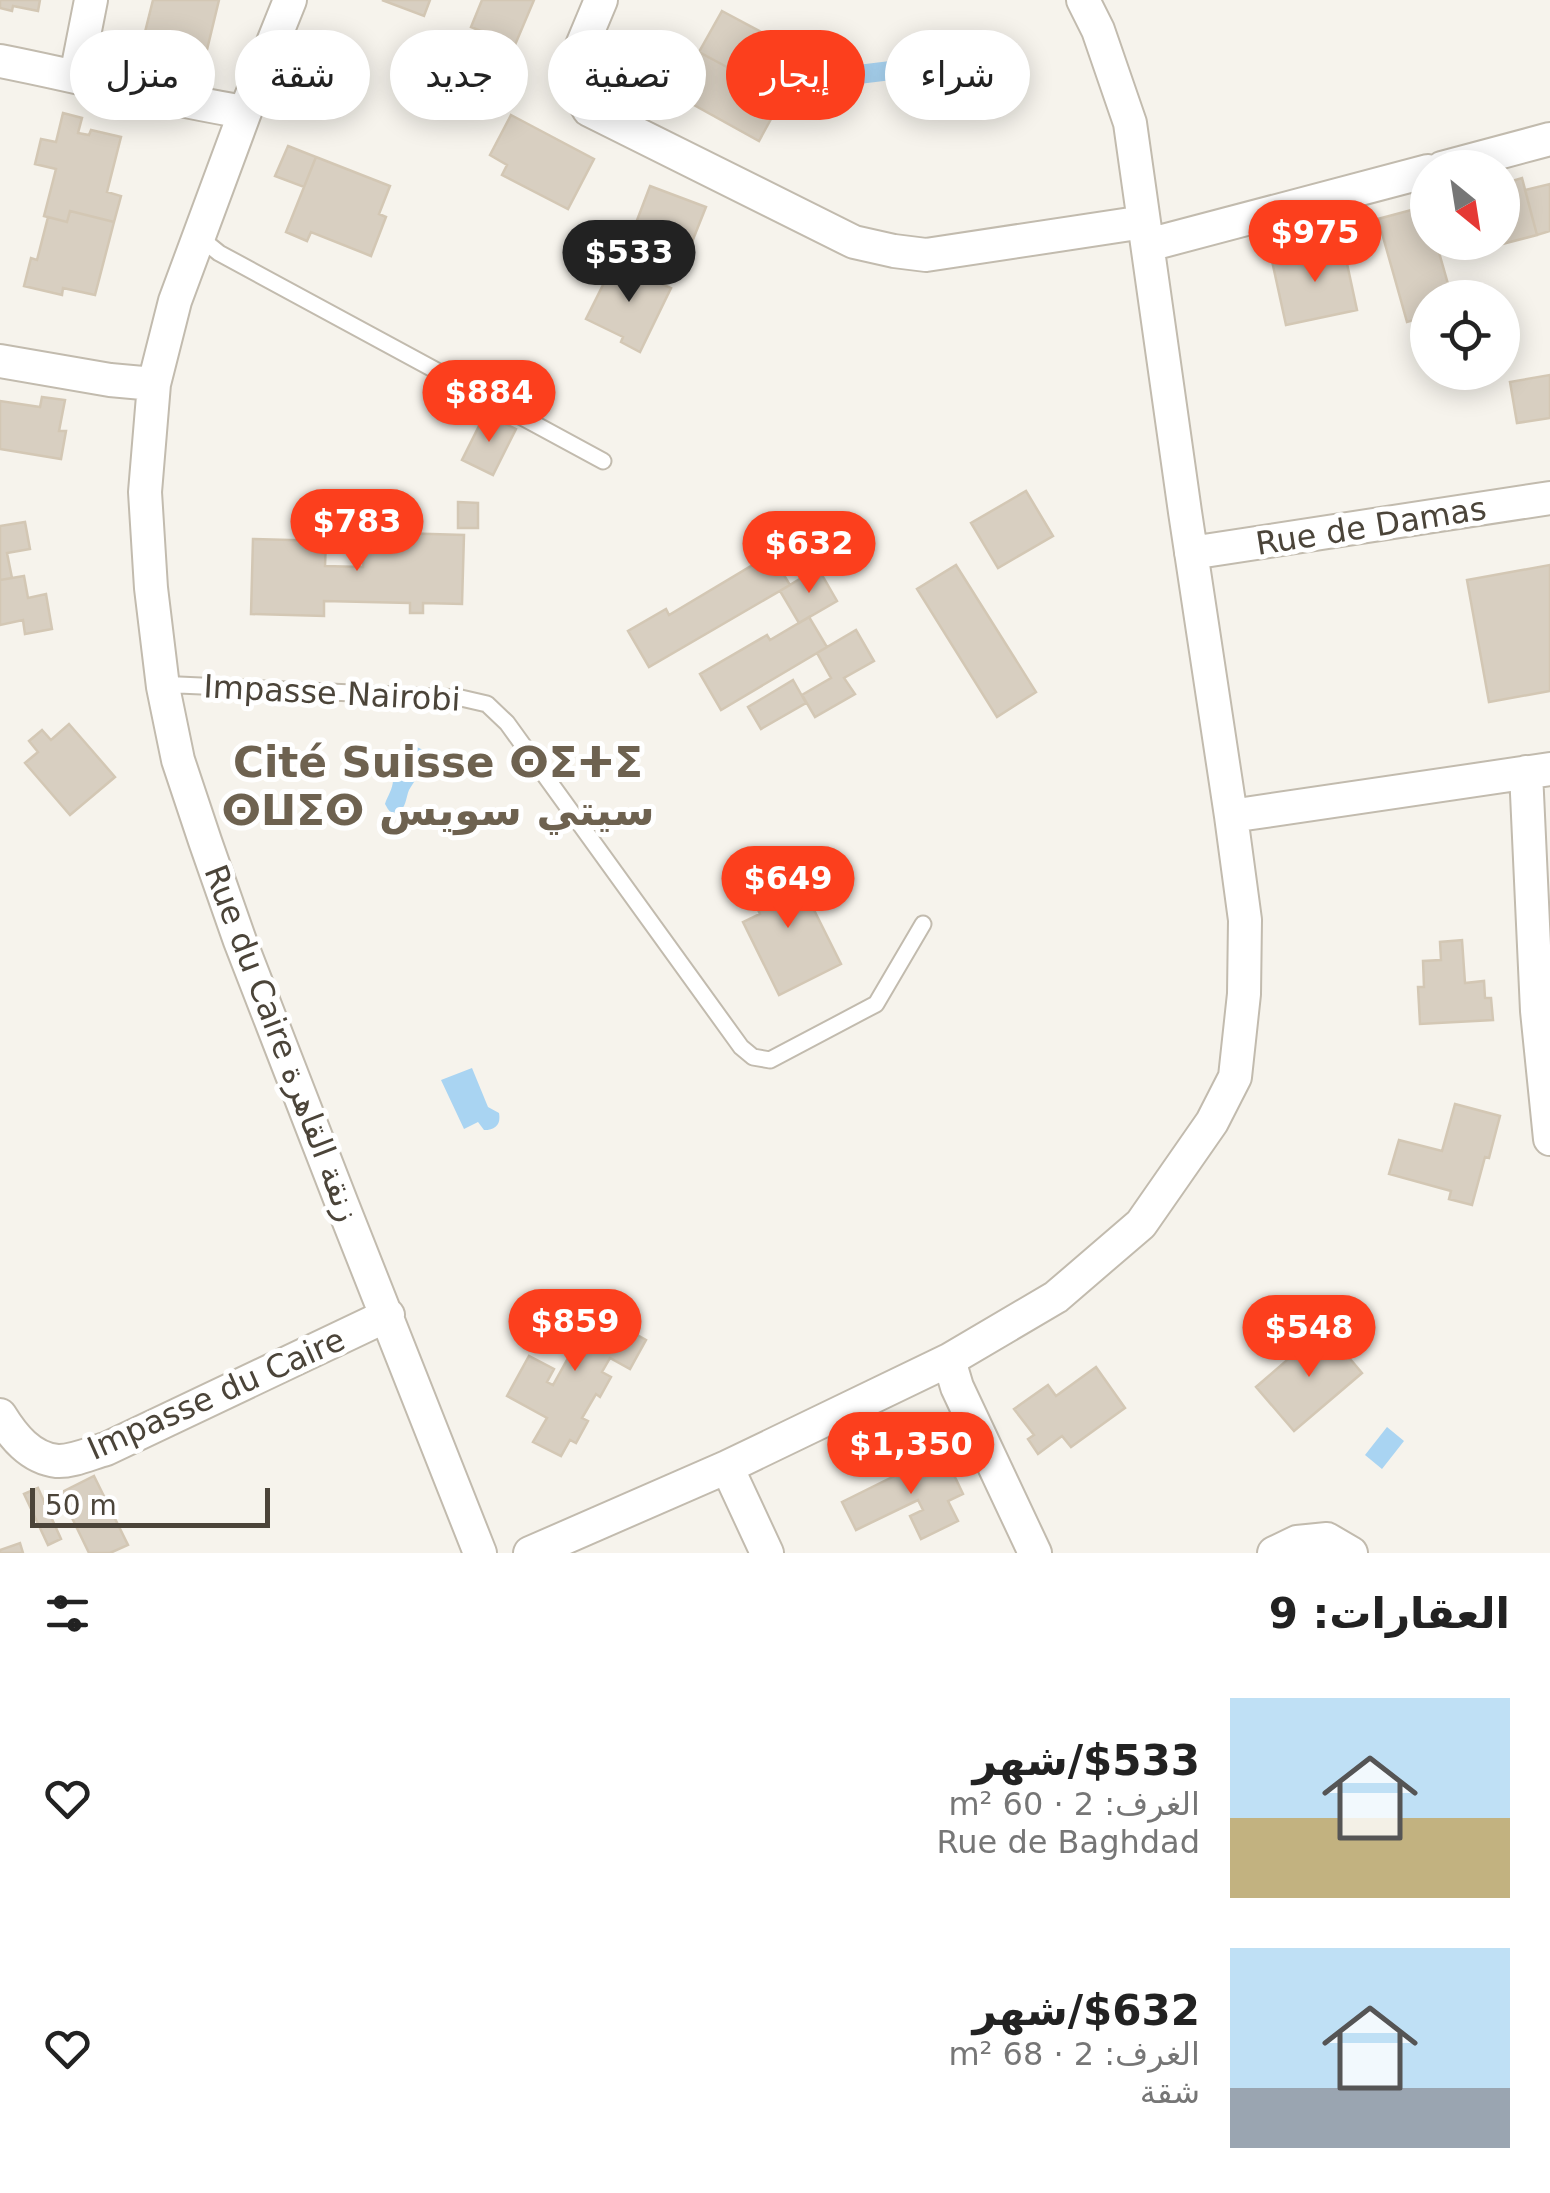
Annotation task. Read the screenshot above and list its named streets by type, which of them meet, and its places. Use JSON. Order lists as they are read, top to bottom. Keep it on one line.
{"streets":{"street":["Rue de Damas","Rue du Caire زنقة القاهرة","Impasse du Caire"],"lane":["Impasse Nairobi"]},"crossings":[["Impasse Nairobi","Rue du Caire زنقة القاهرة"],["Rue du Caire زنقة القاهرة","Impasse du Caire"]],"districts":["Cité Suisse ⵙⵉⵜⵉ ⵙⵡⵉⵙ سيتي سويس"],"scale_bar":"50 m","north":"bottom right","page":{"chip":["شراء","إيجار","تصفية","جديد","شقة","منزل"],"price":["$975","$533","$884","$783","$632","$649","$859","$548","$1,350"],"scale":"50 m","heading":"العقارات: 9","list":[{"name":"$533/شهر","note":"الغرف: 2 · 60 m² · Rue de Baghdad"},{"name":"$632/شهر","note":"الغرف: 2 · 68 m² · شقة"}]}}
